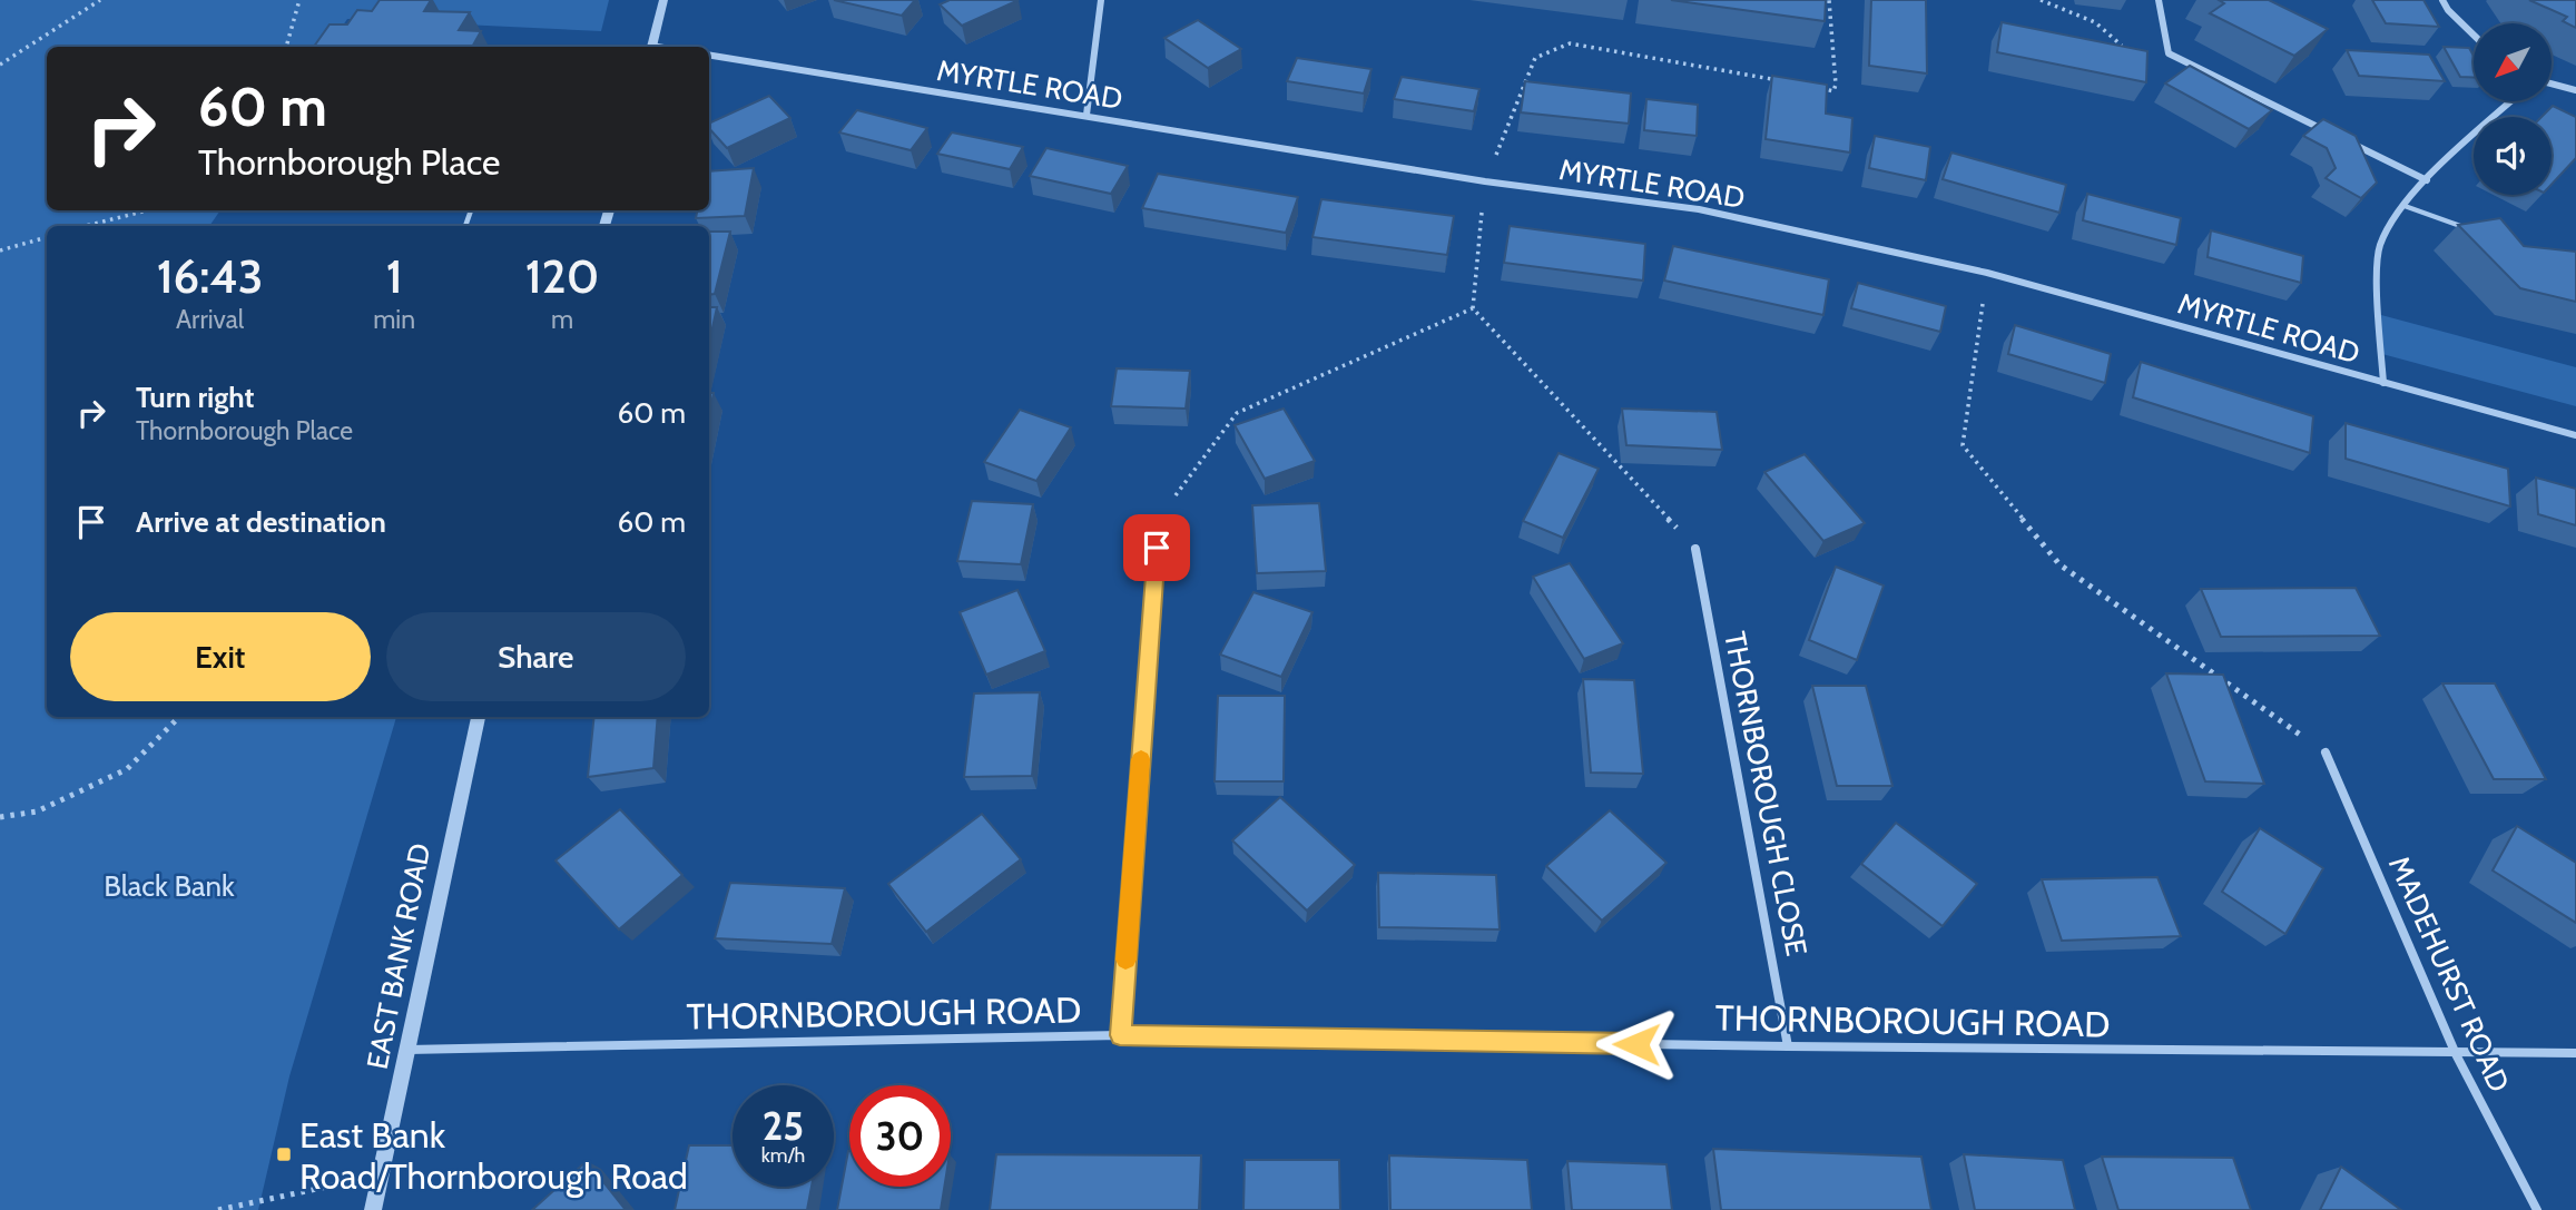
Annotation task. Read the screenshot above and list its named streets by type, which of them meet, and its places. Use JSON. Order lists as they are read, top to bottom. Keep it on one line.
{"streets":{"street":["MYRTLE ROAD","THORNBOROUGH CLOSE","EAST BANK ROAD","MADEHURST ROAD","THORNBOROUGH ROAD"]},"crossings":[["THORNBOROUGH CLOSE","THORNBOROUGH ROAD"],["EAST BANK ROAD","THORNBOROUGH ROAD"],["MADEHURST ROAD","THORNBOROUGH ROAD"]],"parks":["Black Bank"],"places":{"transit":["East Bank Road/Thornborough Road"]},"north":"bottom left","page":{"turn":["60 m","Thornborough Place"],"eta":["16:43","Arrival","1","min","120","m"],"list":[{"name":"Turn right","note":"Thornborough Place","value":"60 m"},{"name":"Arrive at destination","value":"60 m"}],"buttons":["Exit","Share"],"speed":"25 km/h","limit":"30"}}
